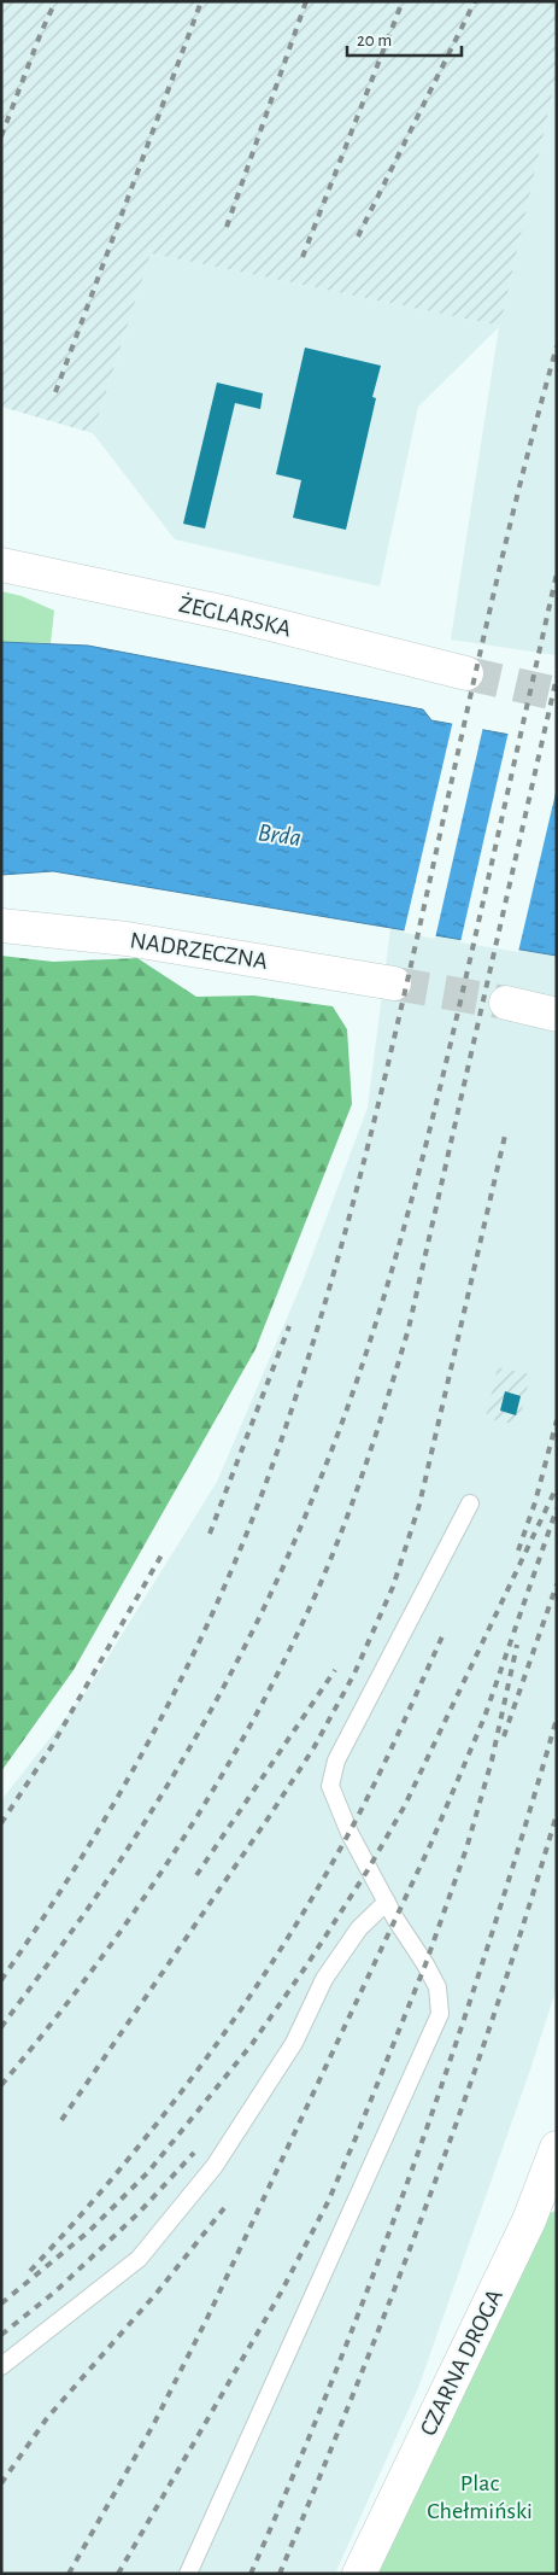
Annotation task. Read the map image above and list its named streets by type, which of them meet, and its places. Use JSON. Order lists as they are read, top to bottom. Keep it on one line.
{"streets":{"street":["ŻEGLARSKA","NADRZECZNA","CZARNA DROGA"]},"water":["Brda"],"parks":["Plac Chełmiński"],"scale_bar":"20 m"}
